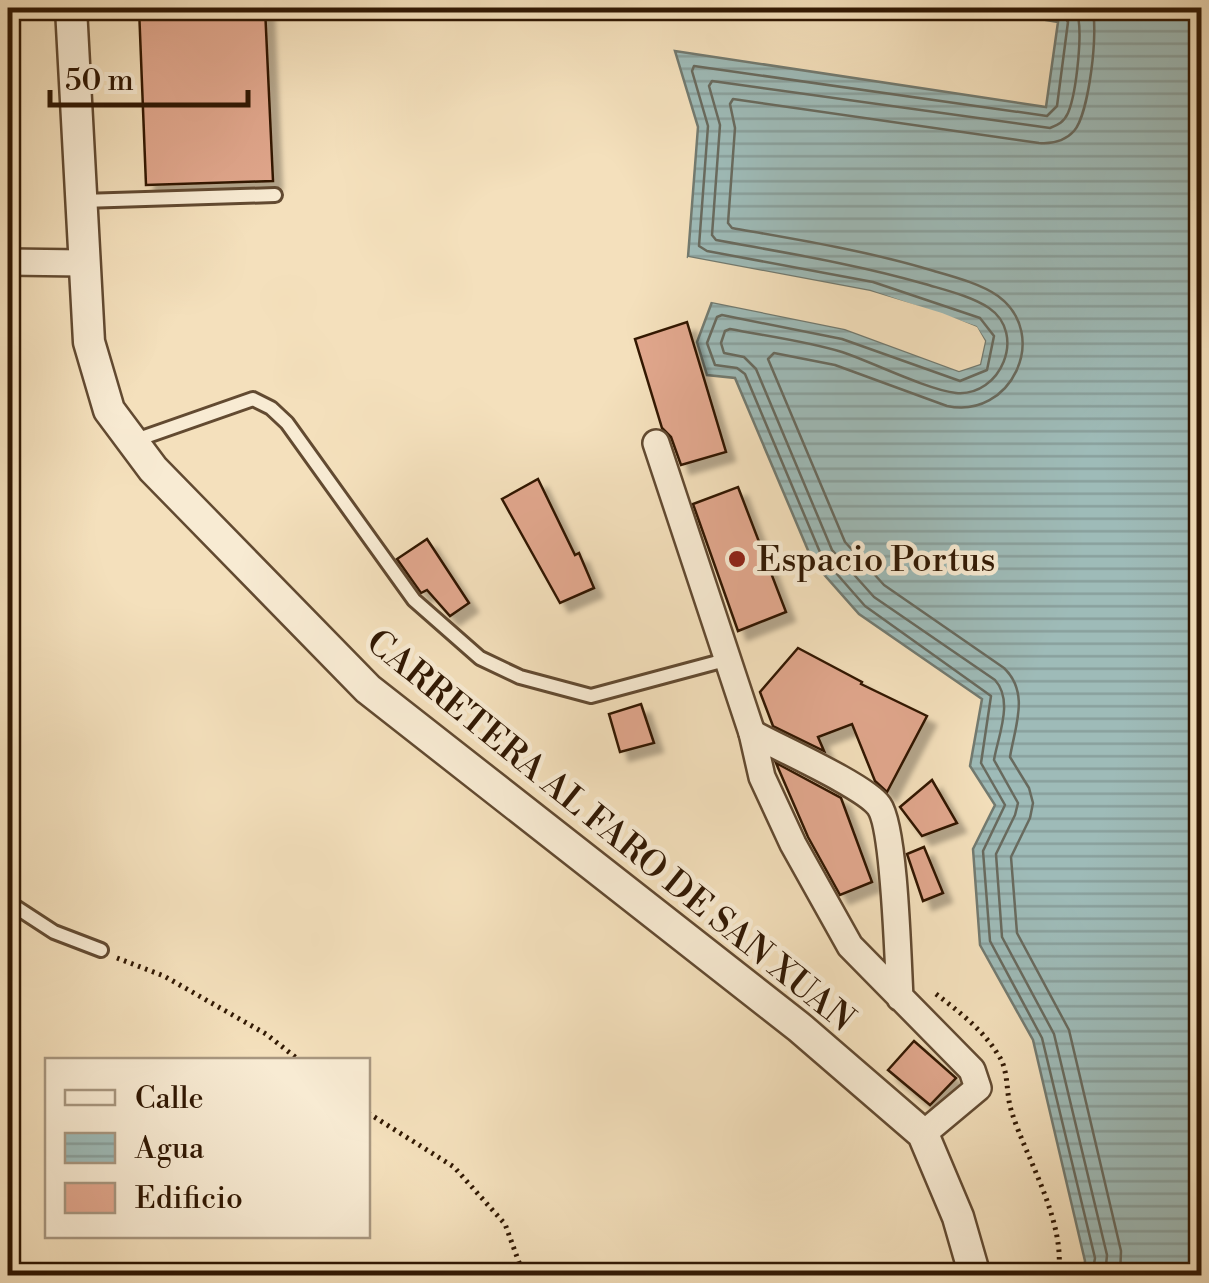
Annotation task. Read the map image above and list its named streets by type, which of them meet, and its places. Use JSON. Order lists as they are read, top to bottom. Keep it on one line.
{"streets":{"street":["CARRETERA AL FARO DE SAN XUAN"]},"places":["Espacio Portus"],"legend":["Calle","Agua","Edificio"],"scale_bar":"50 m"}
